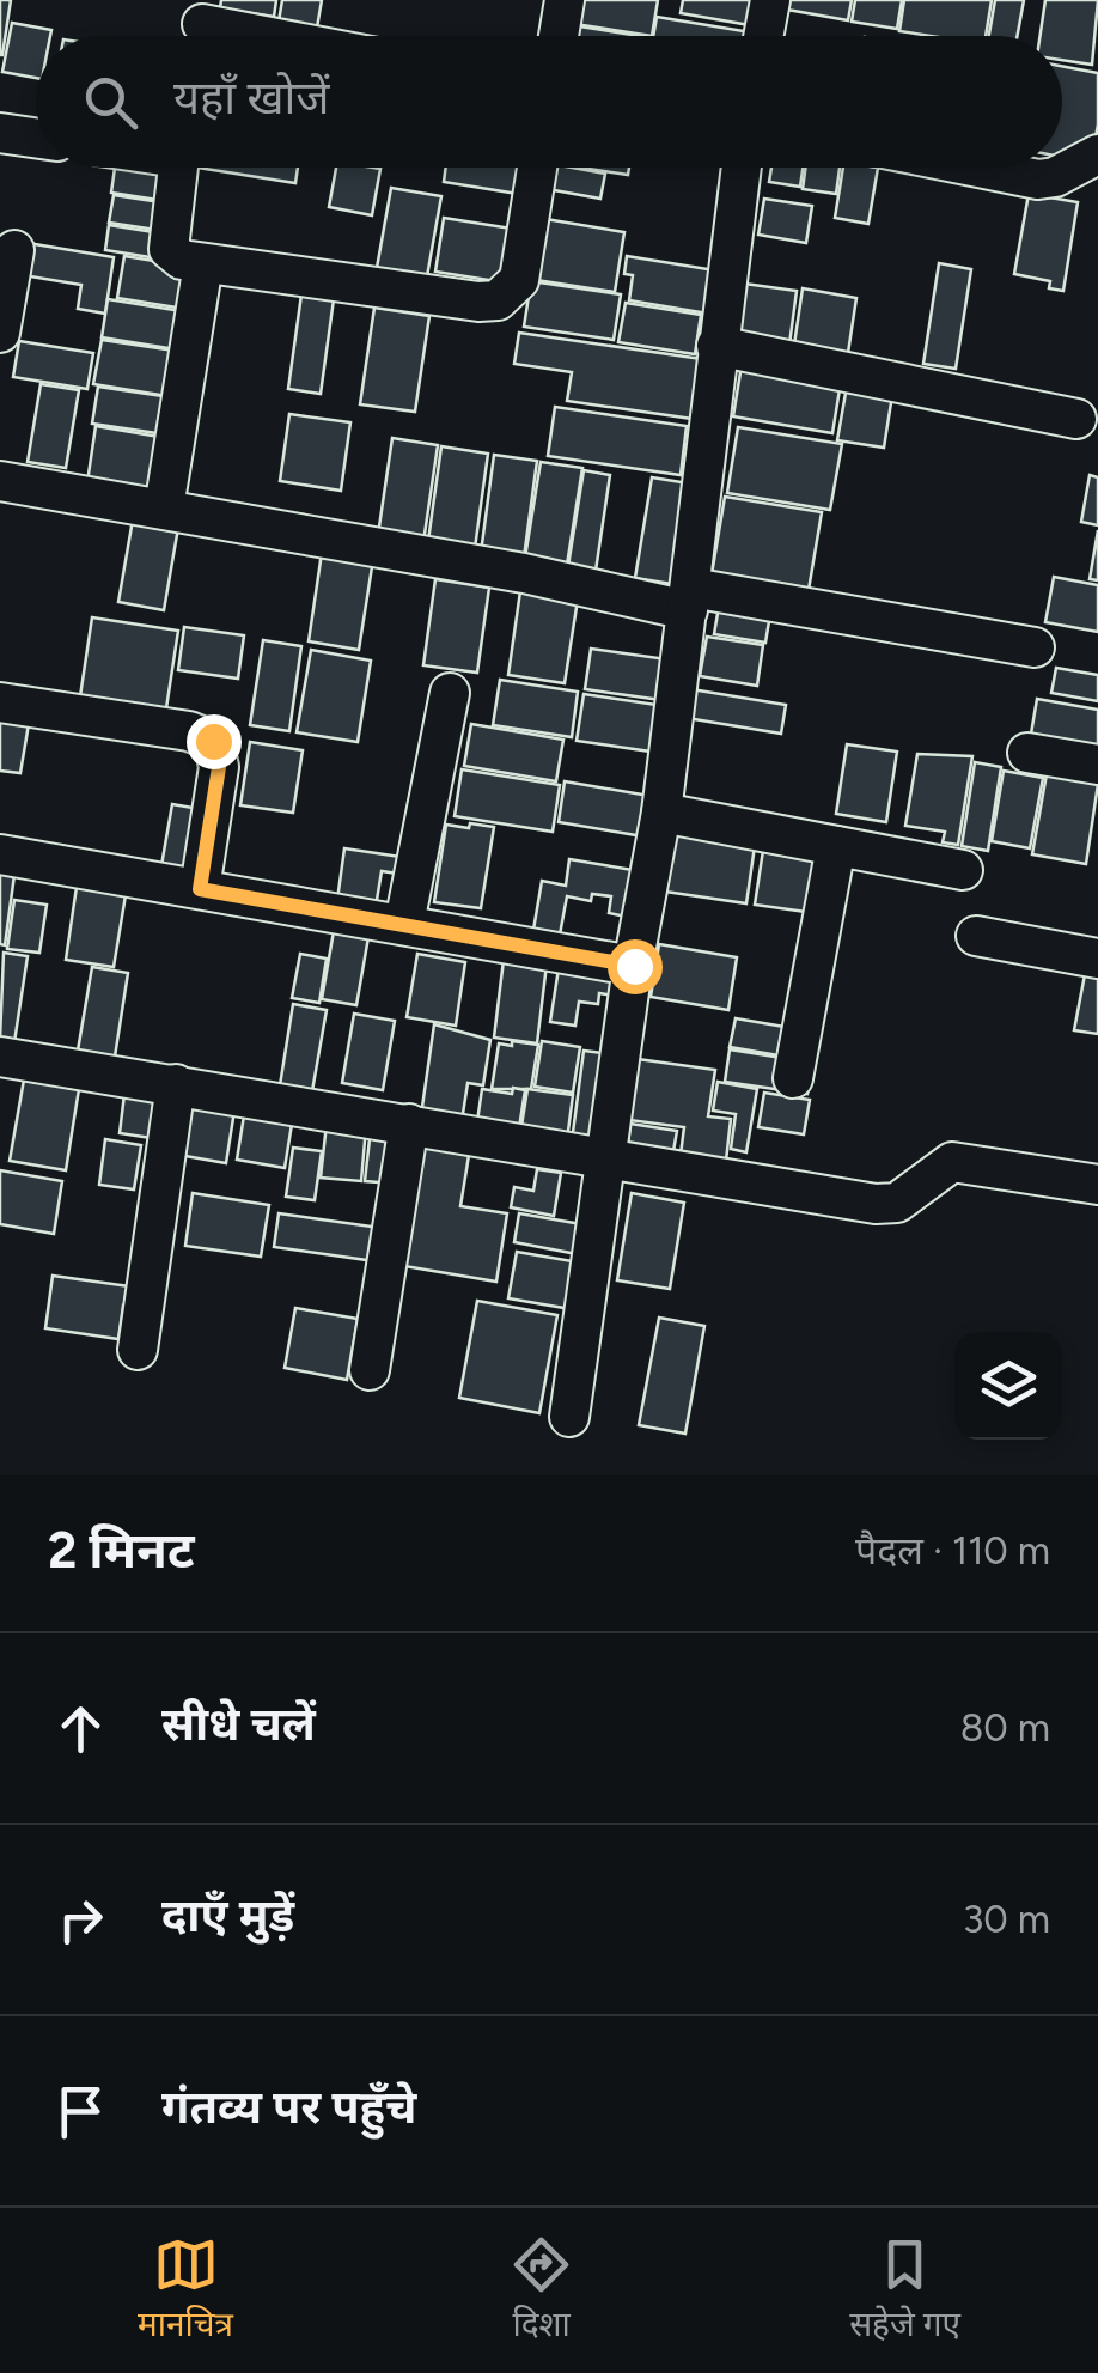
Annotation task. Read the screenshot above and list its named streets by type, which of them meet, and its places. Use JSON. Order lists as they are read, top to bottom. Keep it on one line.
{"page":{"search":"यहाँ खोजें","heading":["2 मिनट","पैदल · 110 m"],"list":[["सीधे चलें","80 m"],["दाएँ मुड़ें","30 m"],"गंतव्य पर पहुँचे"],"nav":["मानचित्र","दिशा","सहेजे गए"]}}
